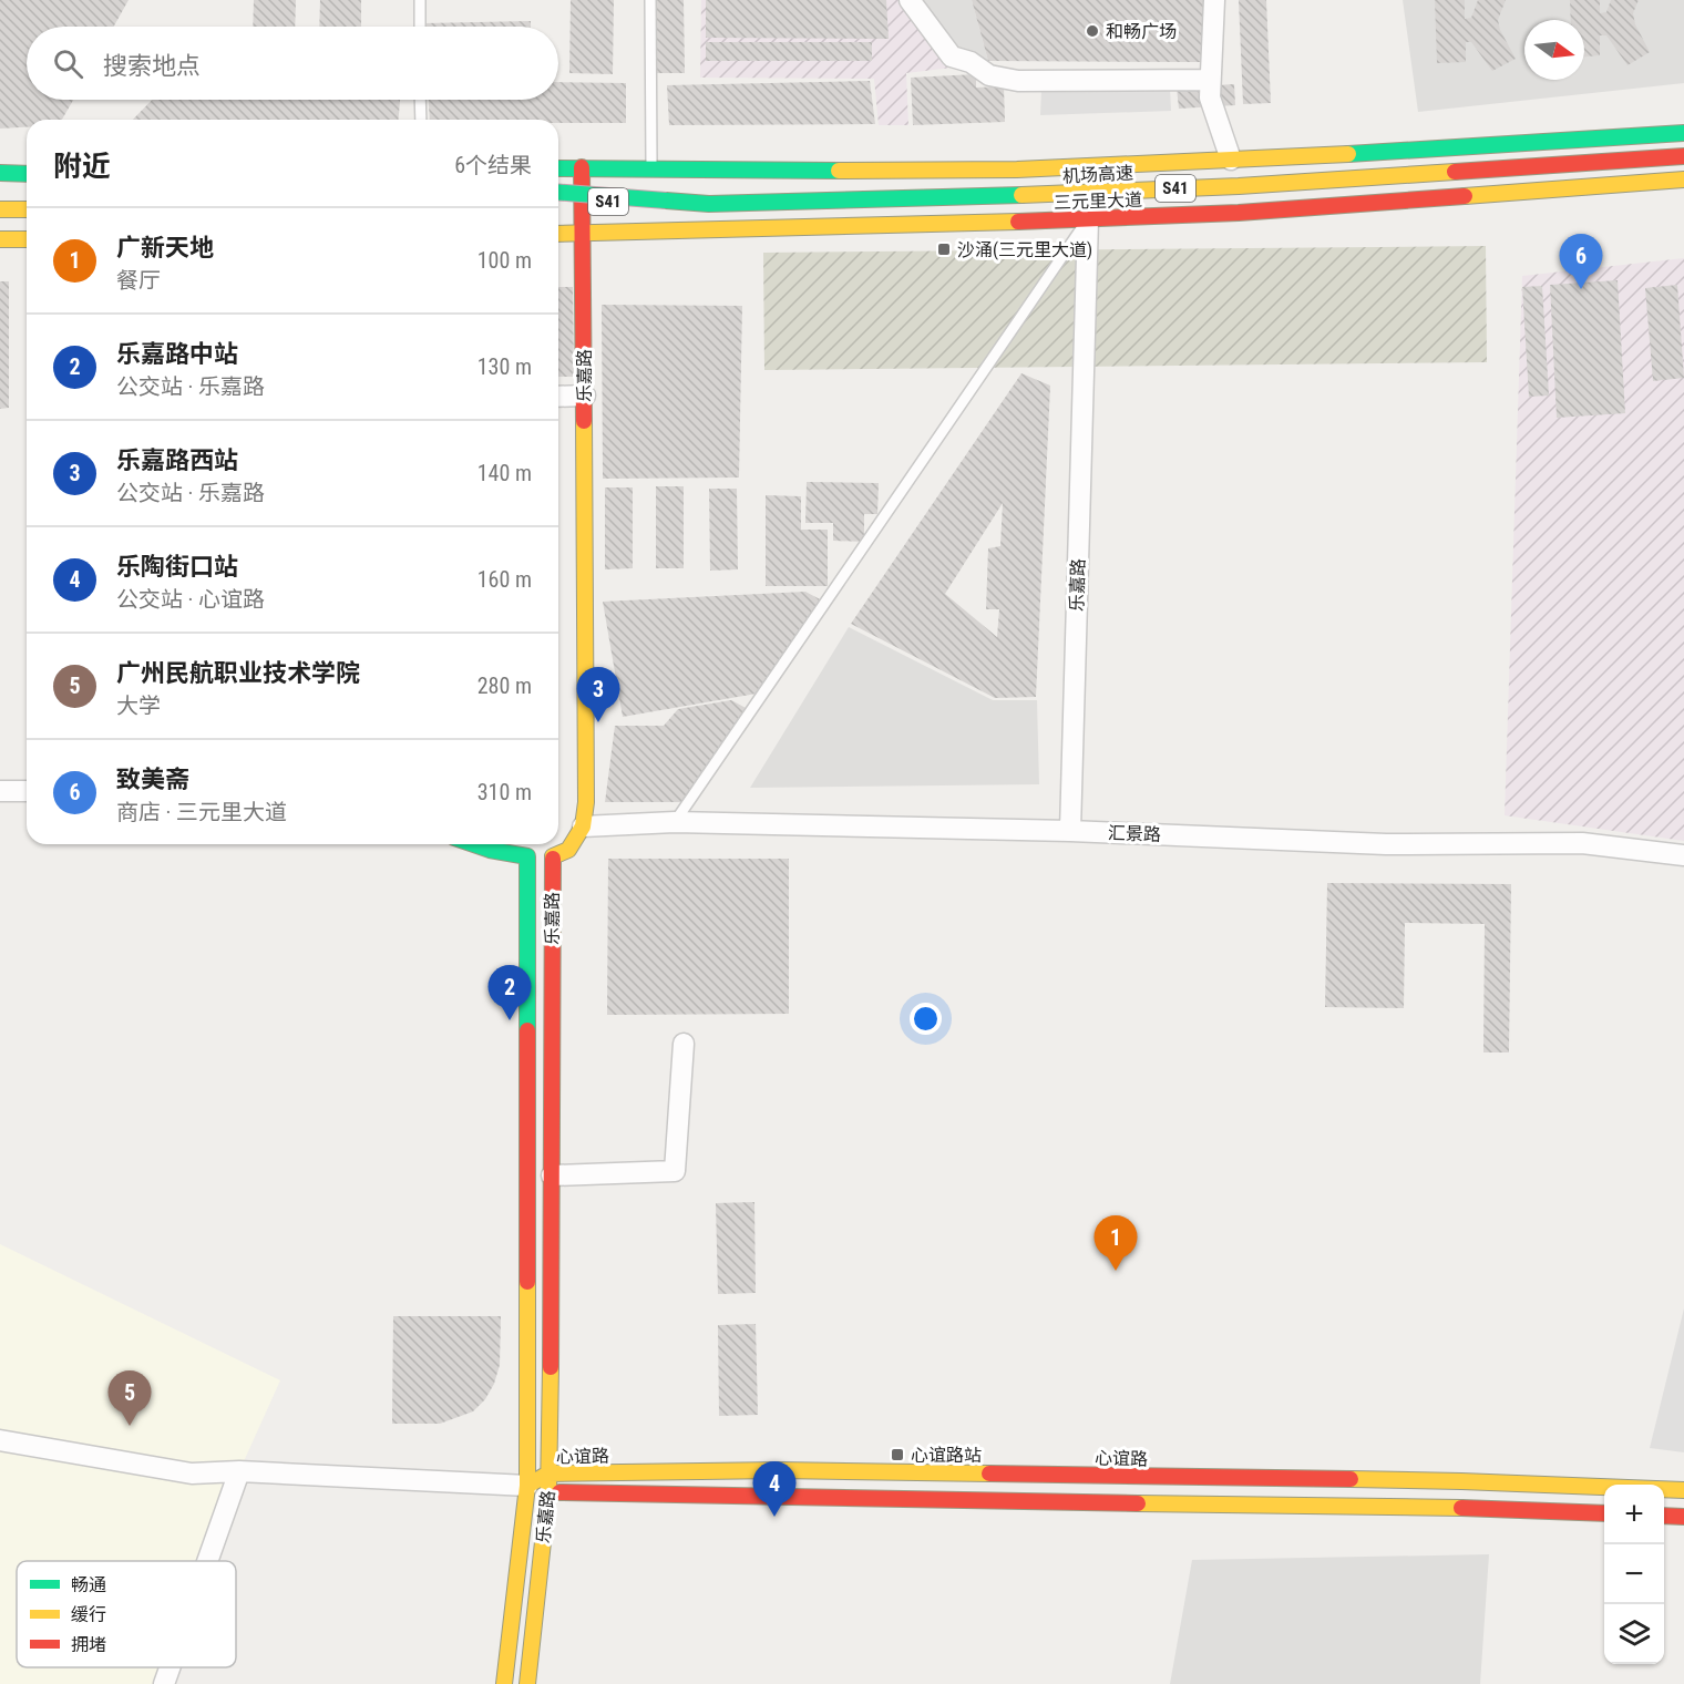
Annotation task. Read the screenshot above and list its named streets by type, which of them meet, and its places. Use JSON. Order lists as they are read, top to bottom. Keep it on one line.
{"streets":{"main road":["机场高速","S41","三元里大道","乐嘉路","心谊路"],"street":["汇景路"]},"crossings":[["三元里大道","乐嘉路"],["乐嘉路","汇景路"],["乐嘉路","心谊路"]],"places":{"other":["和畅广场"],"transit":["沙涌(三元里大道)","心谊路站"]},"legend":["畅通","缓行","拥堵"],"north":"right","page":{"search":"搜索地点","heading":["附近","6个结果"],"list":[{"mark":"1","name":"广新天地","note":"餐厅","value":"100 m"},{"mark":"2","name":"乐嘉路中站","note":"公交站 · 乐嘉路","value":"130 m"},{"mark":"3","name":"乐嘉路西站","note":"公交站 · 乐嘉路","value":"140 m"},{"mark":"4","name":"乐陶街口站","note":"公交站 · 心谊路","value":"160 m"},{"mark":"5","name":"广州民航职业技术学院","note":"大学","value":"280 m"},{"mark":"6","name":"致美斋","note":"商店 · 三元里大道","value":"310 m"}],"pins":["6","3","2","1","5","4"],"map_buttons":["+","−"]}}
